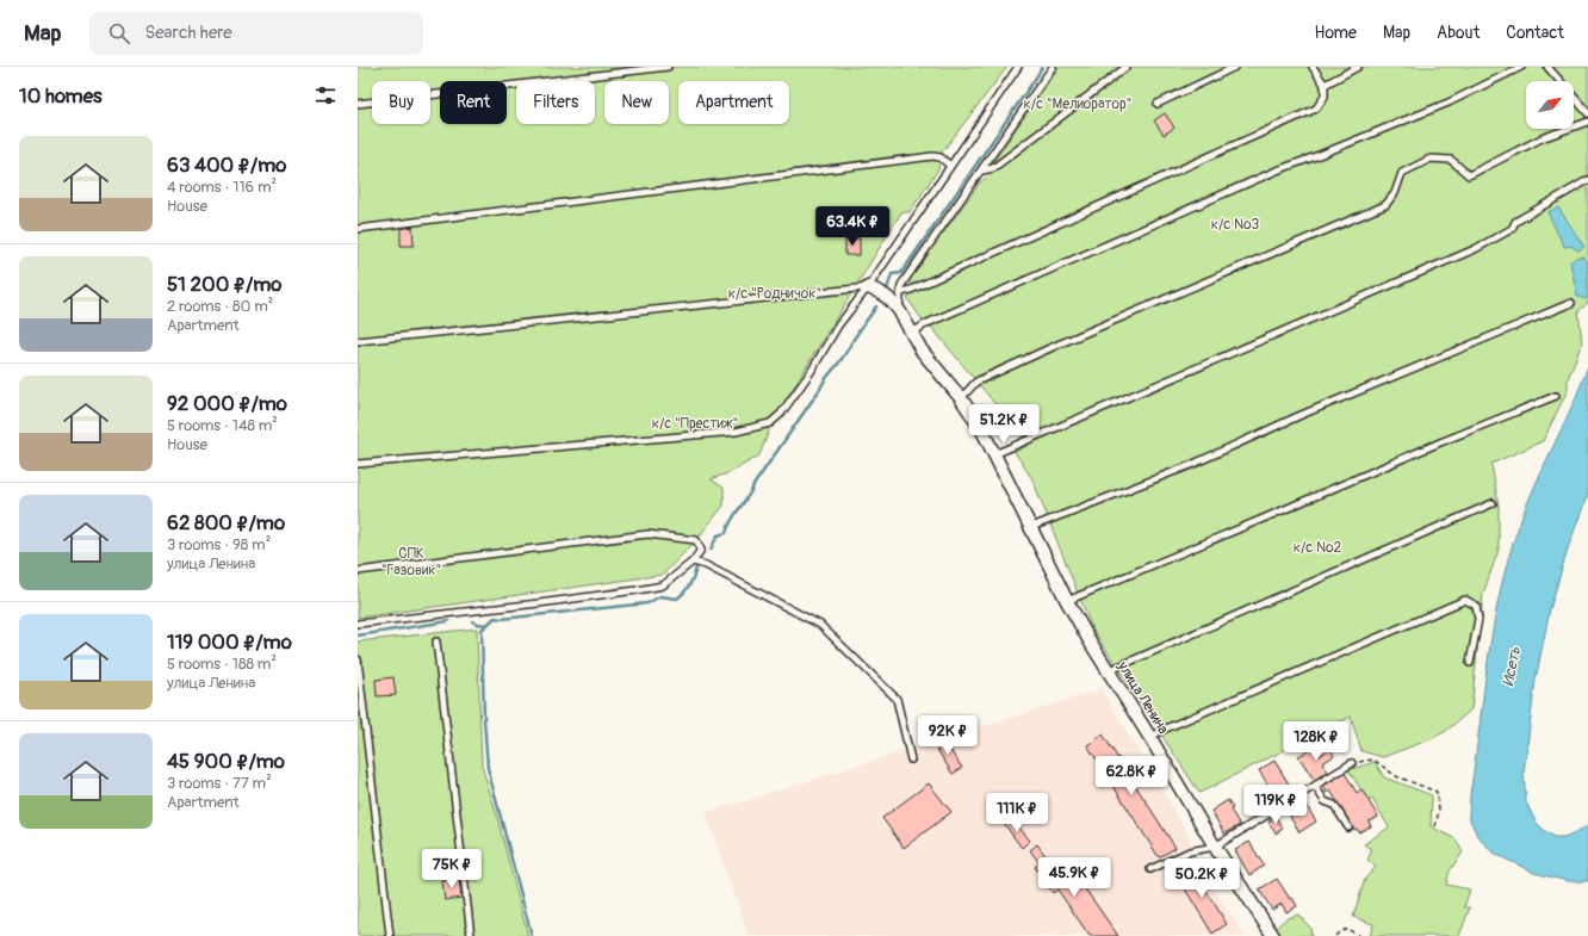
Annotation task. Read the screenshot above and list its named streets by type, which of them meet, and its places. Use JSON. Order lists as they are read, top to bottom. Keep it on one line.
{"streets":{"street":["улица Ленина"]},"water":["Исеть"],"parks":["к/с \"Мелиоратор\"","к/с №3","к/с \"Родничок\"","к/с \"Престиж\"","к/с №2","СПК \"Газовик\""],"north":"top right","page":{"header":"Map","search":"Search here","nav":["Home","Map","About","Contact"],"heading":"10 homes","chip":["Buy","Rent","Filters","New","Apartment"],"list":[{"name":"63 400 ₽/mo","note":"4 rooms · 116 m² · House"},{"name":"51 200 ₽/mo","note":"2 rooms · 80 m² · Apartment"},{"name":"92 000 ₽/mo","note":"5 rooms · 148 m² · House"},{"name":"62 800 ₽/mo","note":"3 rooms · 98 m² · улица Ленина"},{"name":"119 000 ₽/mo","note":"5 rooms · 188 m² · улица Ленина"},{"name":"45 900 ₽/mo","note":"3 rooms · 77 m² · Apartment"}],"price":["63.4K ₽","51.2K ₽","92K ₽","128K ₽","62.8K ₽","119K ₽","111K ₽","75K ₽","45.9K ₽","50.2K ₽"]}}
